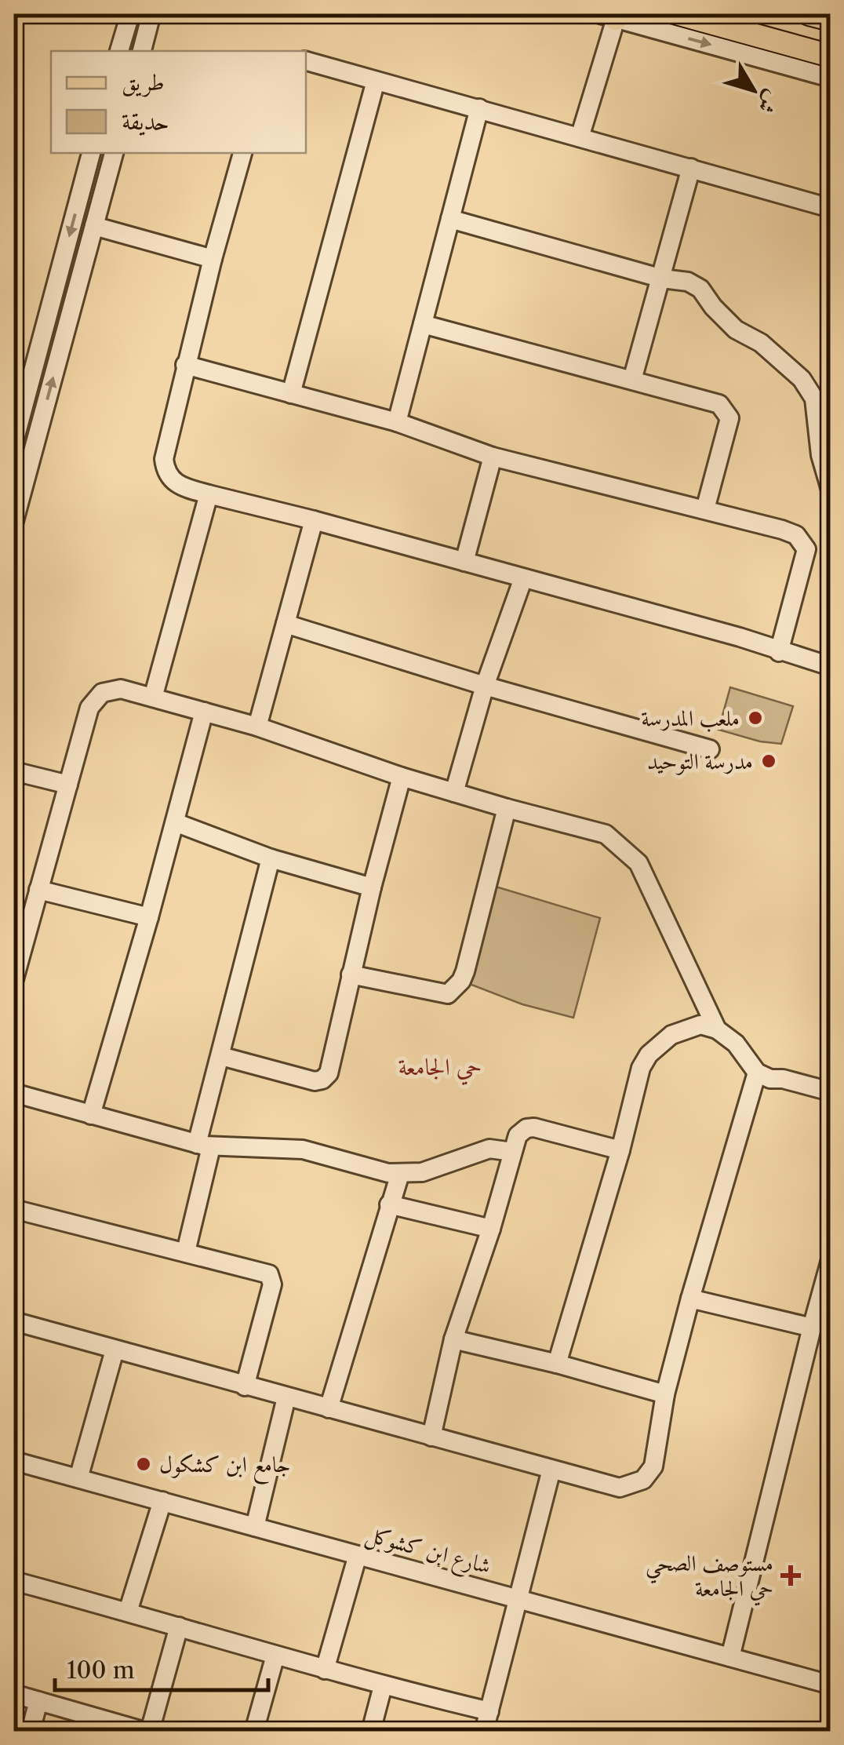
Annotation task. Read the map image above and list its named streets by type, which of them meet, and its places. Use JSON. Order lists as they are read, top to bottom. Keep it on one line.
{"streets":{"street":["شارع ابن كشوكل"]},"districts":["حي الجامعة"],"places":{"other":["ملعب المدرسة","مدرسة التوحيد","جامع ابن كشكول"],"health":["مستوصف الصحي حي الجامعة"]},"legend":["طريق","حديقة"],"scale_bar":"100 m","north":"bottom right"}
